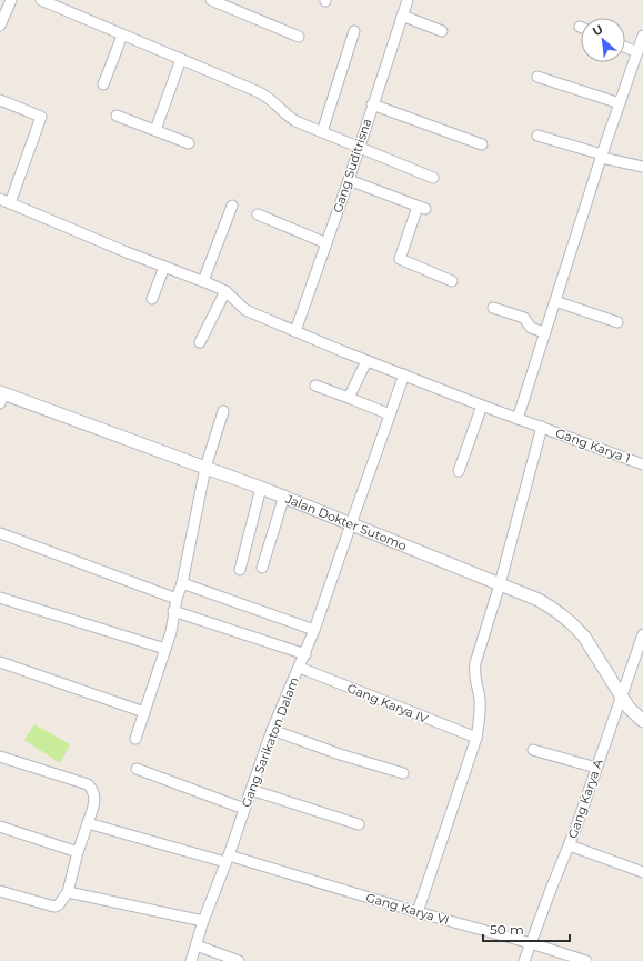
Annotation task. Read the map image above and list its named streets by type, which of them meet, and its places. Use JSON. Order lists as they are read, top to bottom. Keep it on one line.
{"streets":{"street":["Gang Suditrisna","Gang Karya 1","Jalan Dokter Sutomo","Gang Karya IV","Gang Sarikaton Dalam","Gang Karya A","Gang Karya VI"]},"crossings":[["Gang Suditrisna","Gang Karya 1"],["Gang Karya 1","Gang Sarikaton Dalam"],["Jalan Dokter Sutomo","Gang Sarikaton Dalam"],["Jalan Dokter Sutomo","Gang Karya A"],["Gang Karya IV","Gang Sarikaton Dalam"],["Gang Sarikaton Dalam","Gang Karya VI"],["Gang Karya A","Gang Karya VI"]],"scale_bar":"50 m","north":"top left"}
